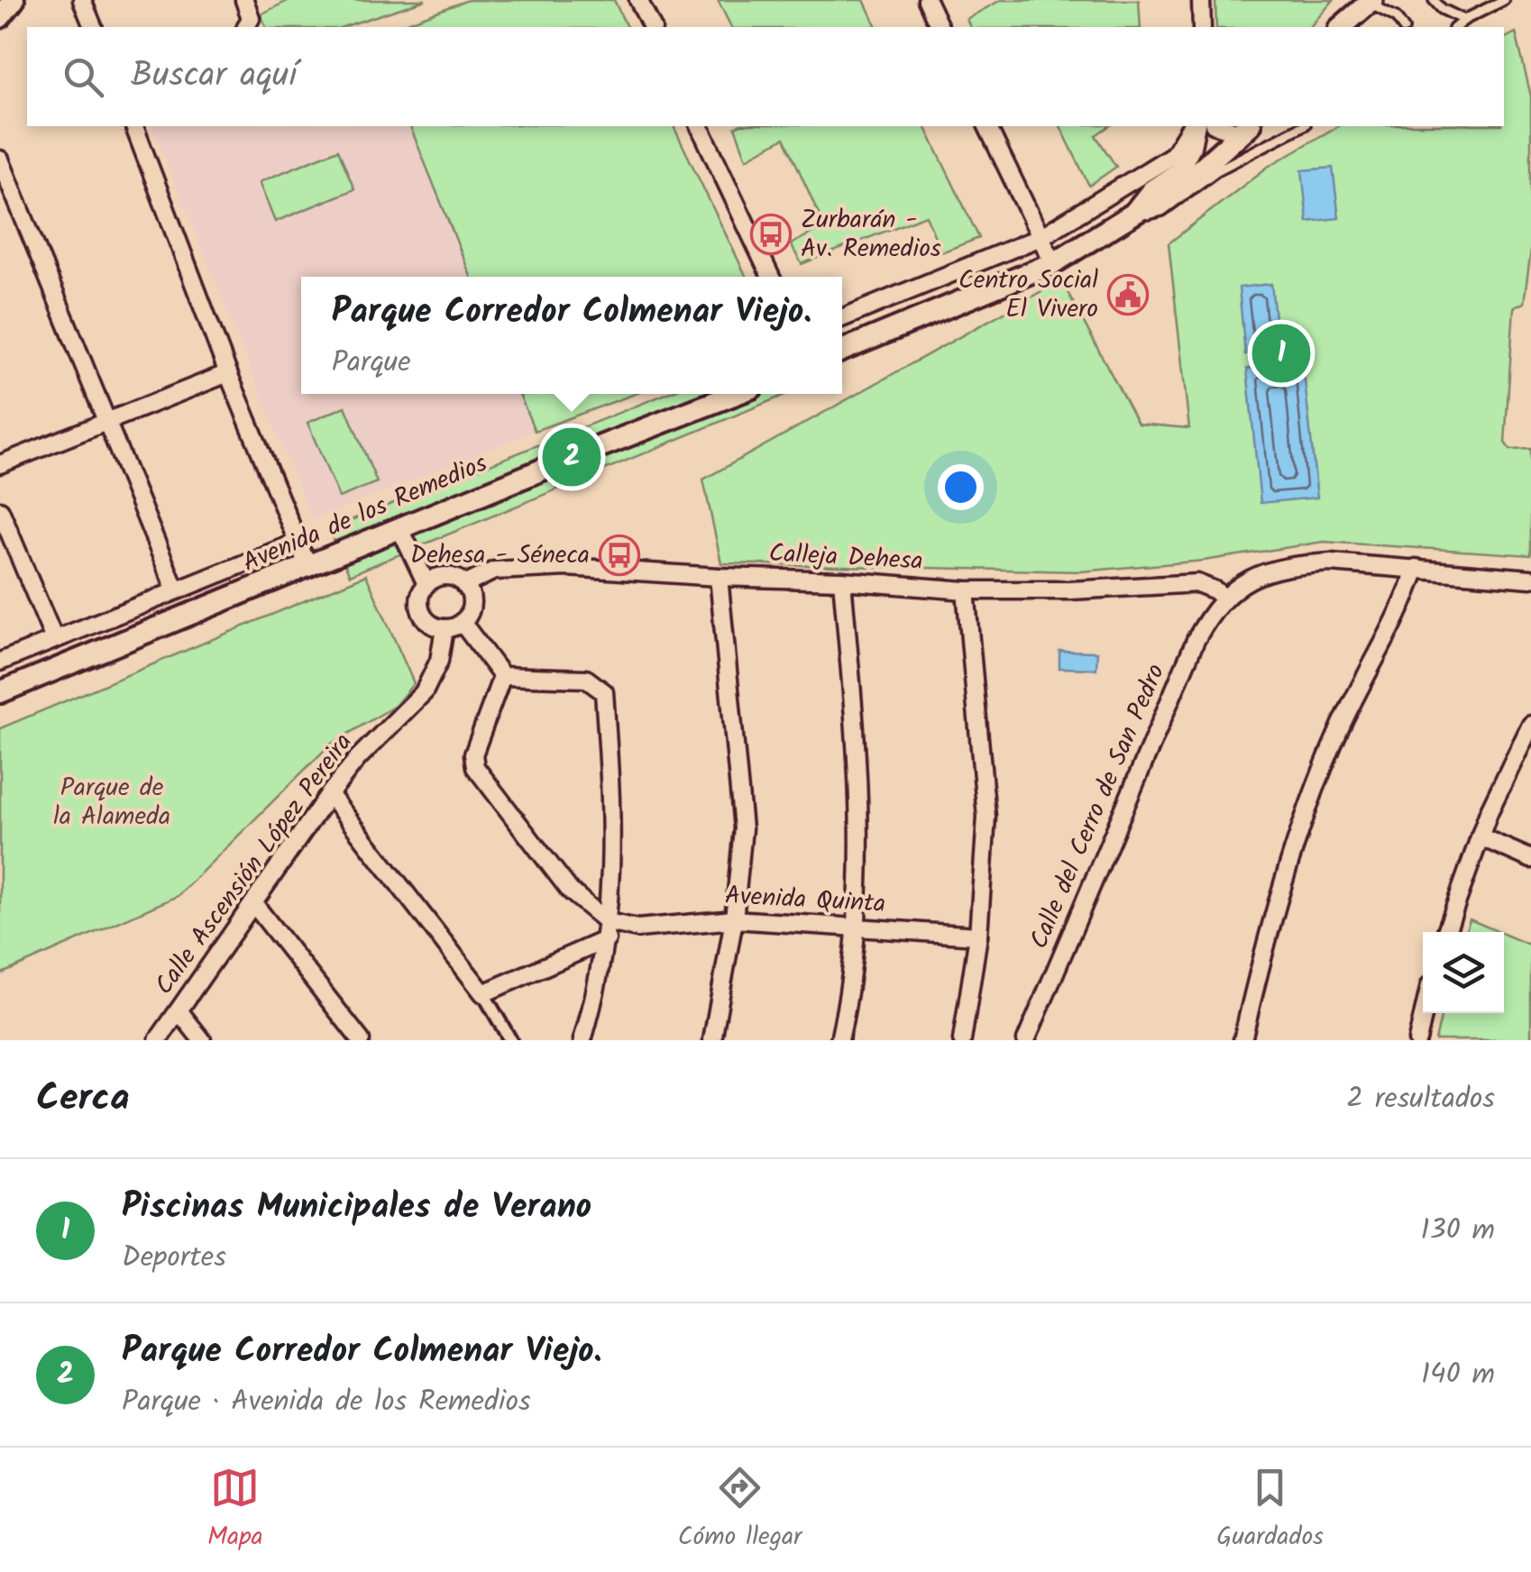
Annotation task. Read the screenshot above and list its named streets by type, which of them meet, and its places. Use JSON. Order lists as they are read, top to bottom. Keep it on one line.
{"streets":{"main road":["Avenida de los Remedios"],"street":["Calleja Dehesa","Calle del Cerro de San Pedro","Calle Ascensión López Pereira","Avenida Quinta"]},"crossings":[["Calleja Dehesa","Calle del Cerro de San Pedro"],["Calleja Dehesa","Calle Ascensión López Pereira"]],"parks":["Parque de la Alameda"],"places":{"bus stop":["Zurbarán - Av. Remedios","Dehesa - Séneca"],"public building":["Centro Social El Vivero"]},"page":{"search":"Buscar aquí","popup":["Parque Corredor Colmenar Viejo.","Parque"],"pins":["1","2"],"heading":["Cerca","2 resultados"],"list":[{"mark":"1","name":"Piscinas Municipales de Verano","note":"Deportes","value":"130 m"},{"mark":"2","name":"Parque Corredor Colmenar Viejo.","note":"Parque · Avenida de los Remedios","value":"140 m"}],"nav":["Mapa","Cómo llegar","Guardados"]}}
